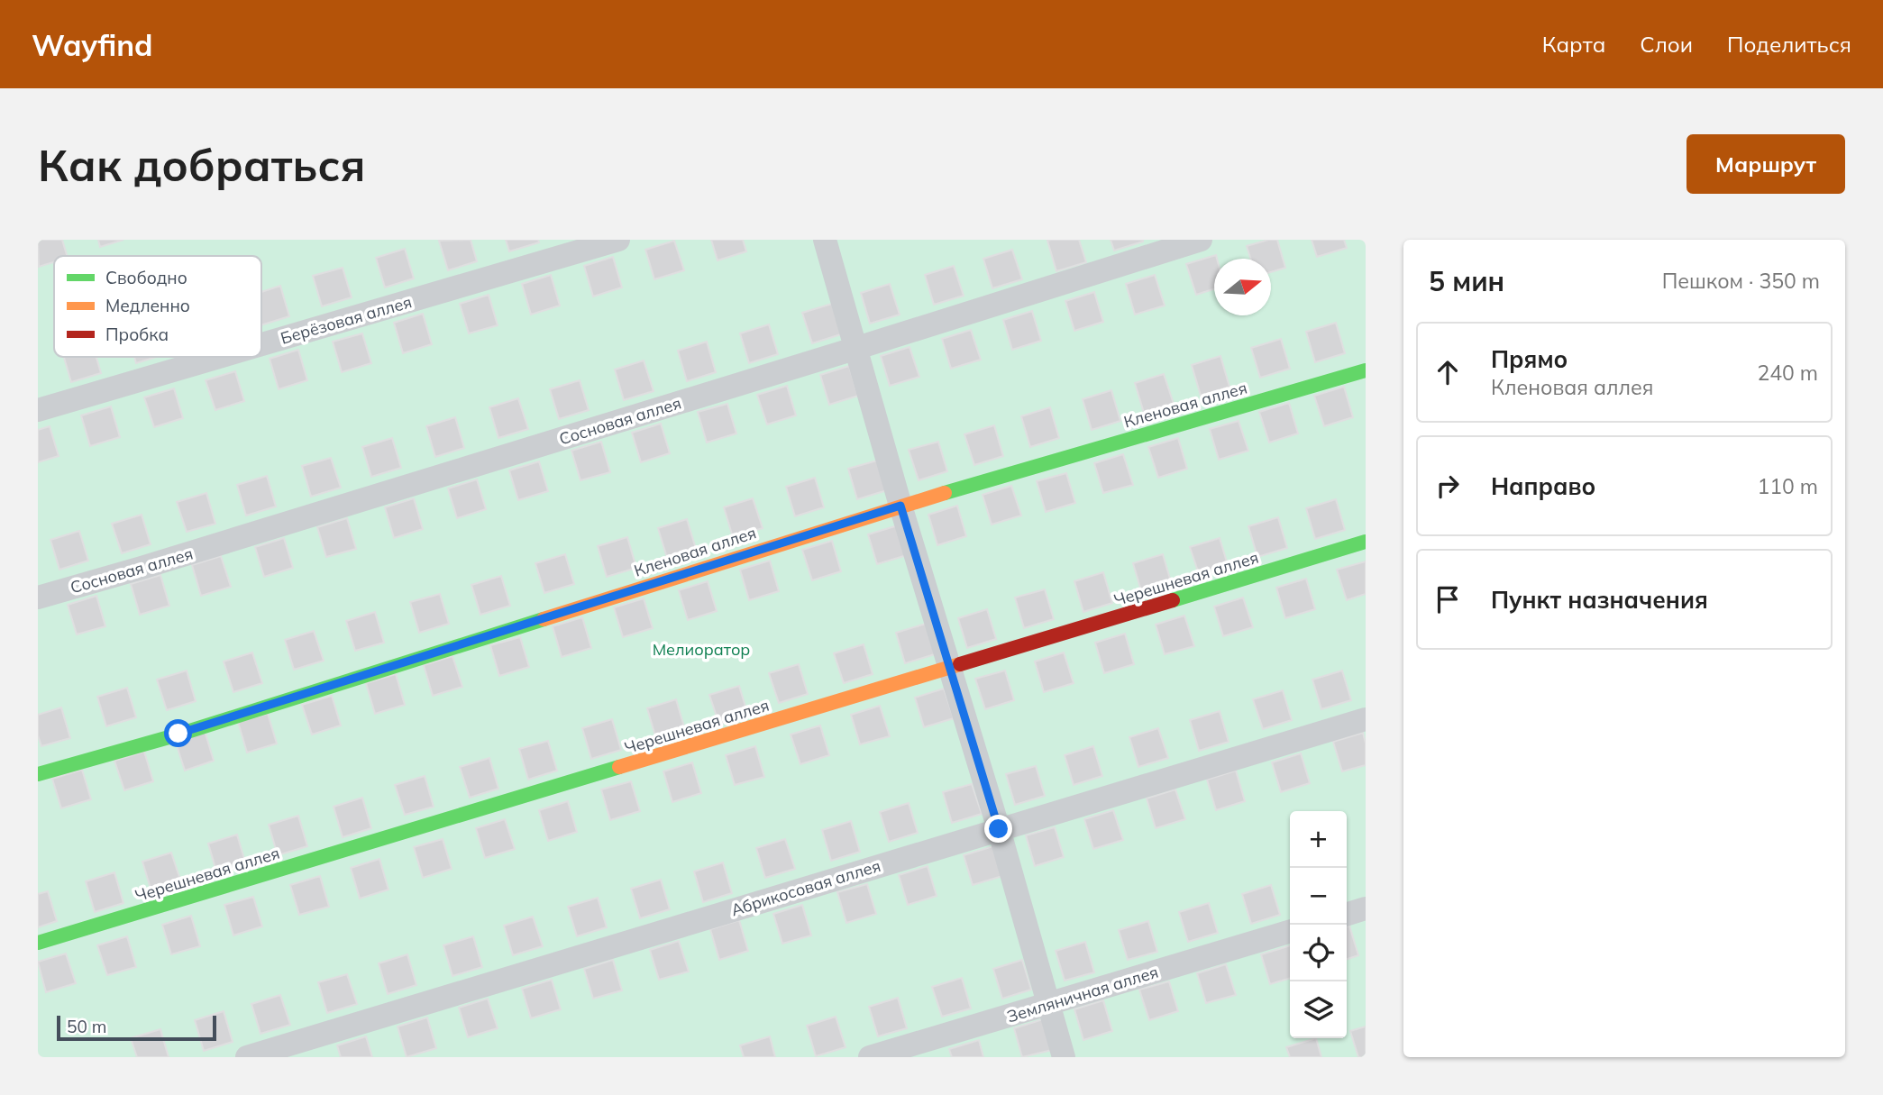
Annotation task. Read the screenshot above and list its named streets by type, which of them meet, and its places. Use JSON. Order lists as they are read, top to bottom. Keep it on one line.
{"streets":{"street":["Берёзовая аллея","Кленовая аллея","Сосновая аллея","Черешневая аллея","Абрикосовая аллея","Земляничная аллея"]},"parks":["Мелиоратор"],"legend":["Свободно","Медленно","Пробка"],"scale_bar":"50 m","north":"right","page":{"header":"Wayfind","nav":["Карта","Слои","Поделиться"],"buttons":"Маршрут","title":"Как добраться","heading":["5 мин","Пешком · 350 m"],"list":[["Прямо","Кленовая аллея","240 m"],["Направо","110 m"],"Пункт назначения"],"map_buttons":["+","−"],"scale":"50 m"}}
